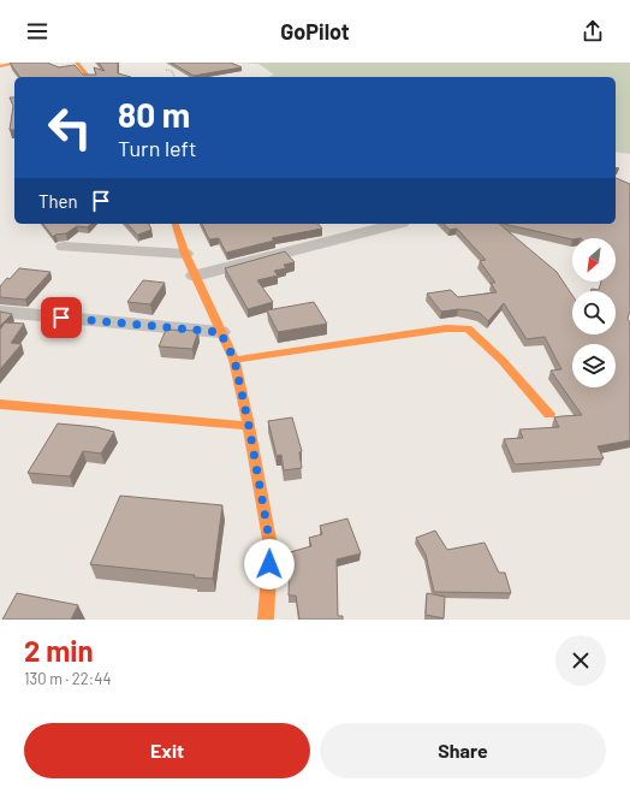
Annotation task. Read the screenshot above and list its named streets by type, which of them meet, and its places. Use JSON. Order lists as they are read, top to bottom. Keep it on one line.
{"north":"bottom left","page":{"header":"GoPilot","turn":["80 m","Turn left"],"then":"Then","heading":["2 min","130 m · 22:44"],"buttons":["Exit","Share"]}}
